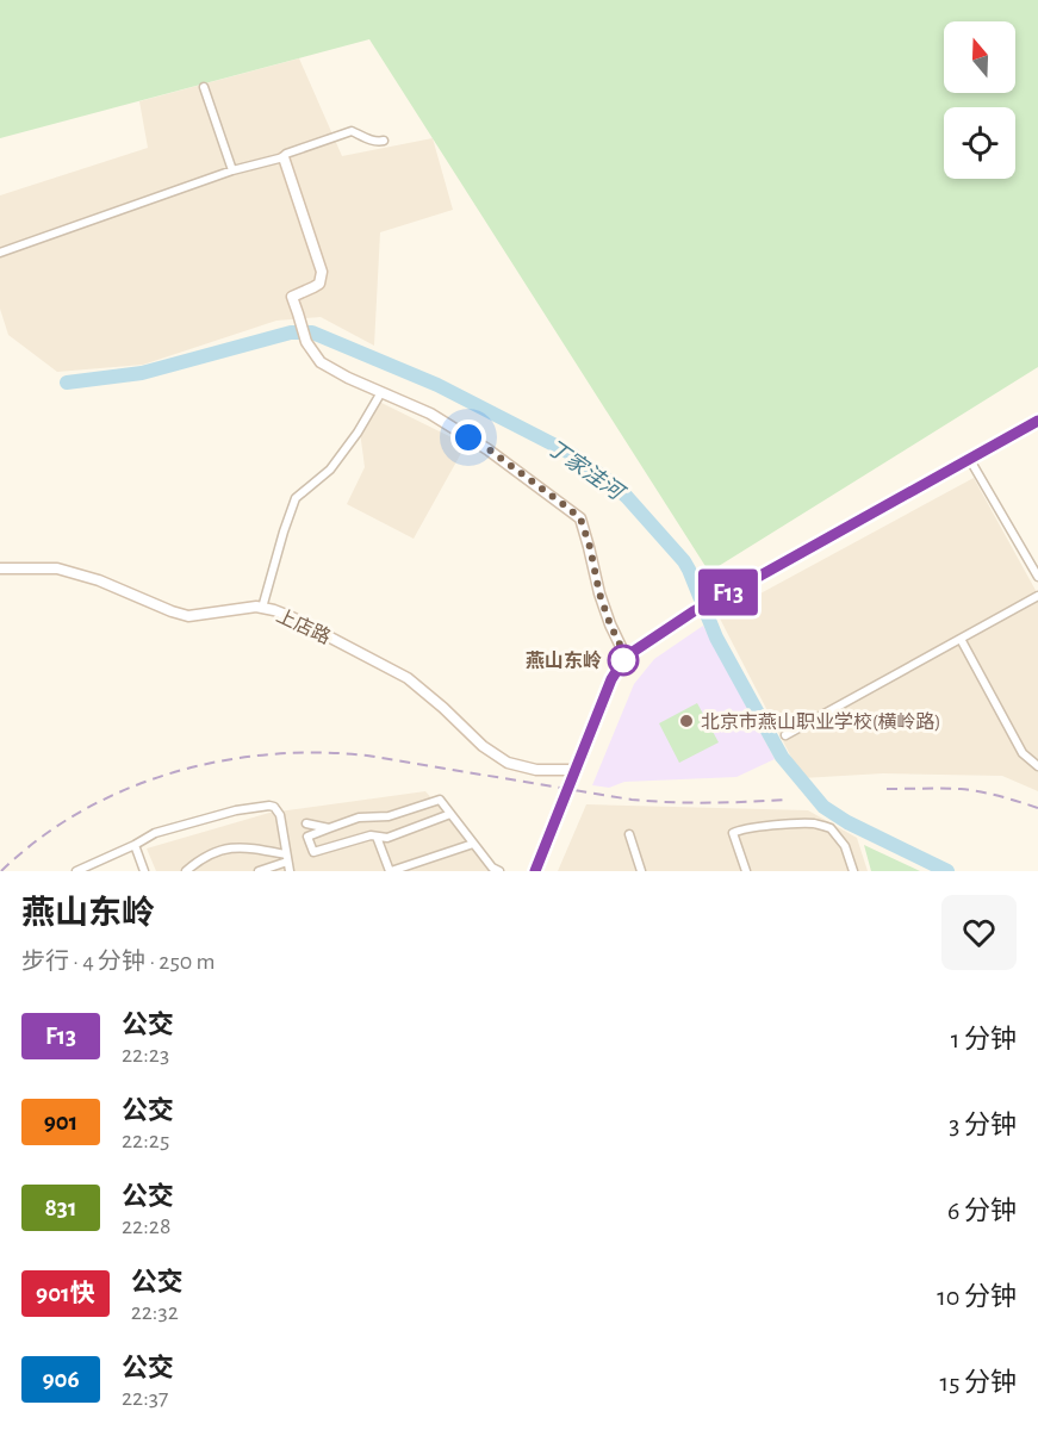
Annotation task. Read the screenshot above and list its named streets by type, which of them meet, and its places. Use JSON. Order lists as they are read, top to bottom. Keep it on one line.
{"streets":{"street":["上店路"]},"water":["丁家洼河"],"places":["燕山东岭","北京市燕山职业学校(横岭路)"],"lines":["bus line F13"],"north":"top","page":{"on_map":"F13","heading":["燕山东岭","步行 · 4 分钟 · 250 m"],"list":[{"mark":"F13","name":"公交","note":"22:23","value":"1 分钟"},{"mark":"901","name":"公交","note":"22:25","value":"3 分钟"},{"mark":"831","name":"公交","note":"22:28","value":"6 分钟"},{"mark":"901快","name":"公交","note":"22:32","value":"10 分钟"},{"mark":"906","name":"公交","note":"22:37","value":"15 分钟"}]}}
